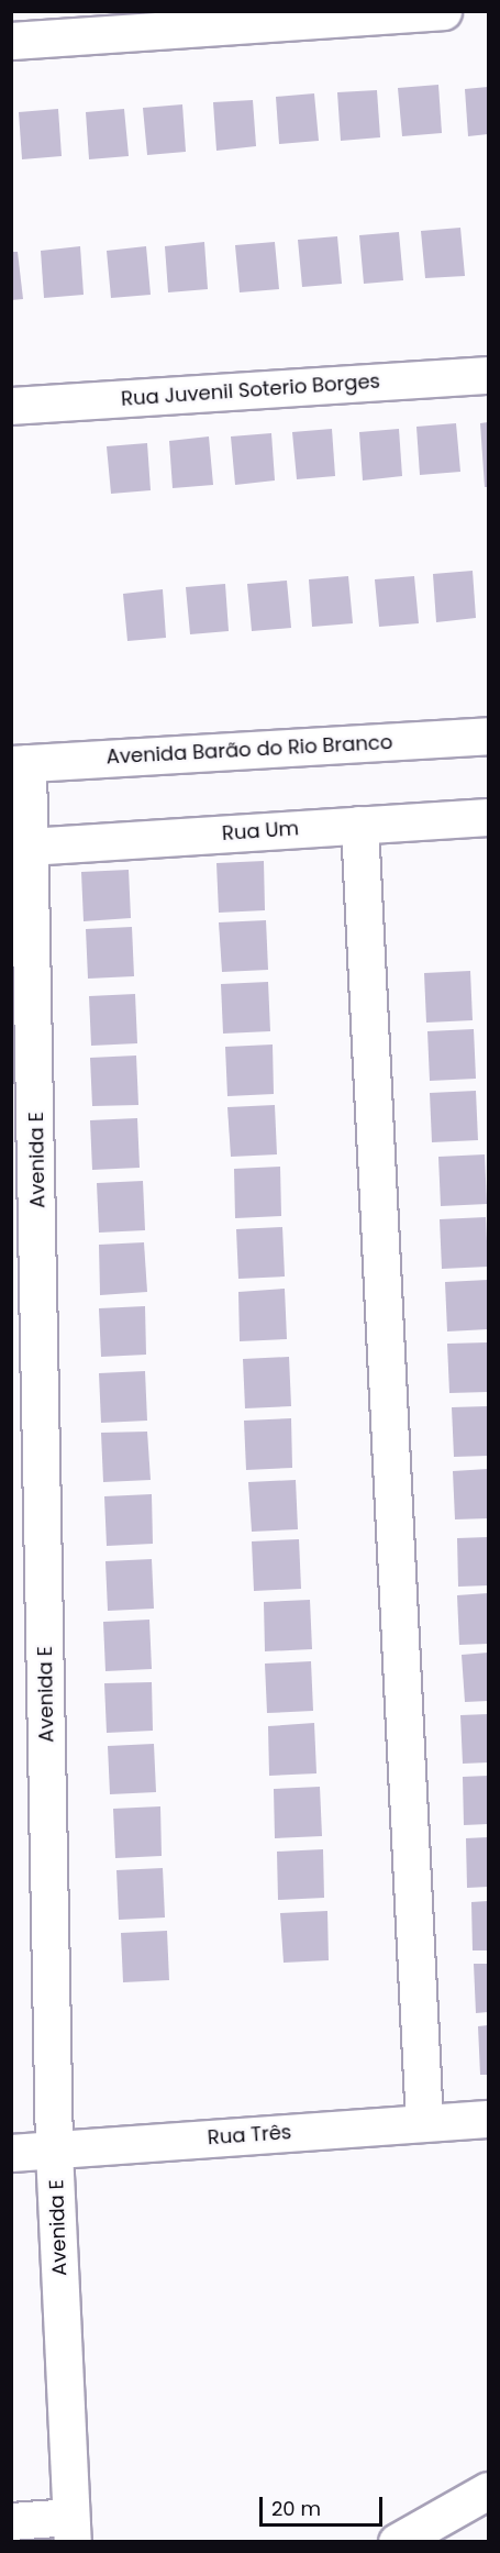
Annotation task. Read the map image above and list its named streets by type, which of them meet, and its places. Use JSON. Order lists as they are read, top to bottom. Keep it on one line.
{"streets":{"street":["Rua Juvenil Soterio Borges","Avenida Barão do Rio Branco","Rua Um","Avenida E","Rua Três"]},"crossings":[["Avenida Barão do Rio Branco","Avenida E"],["Rua Um","Avenida E"],["Avenida E","Rua Três"]],"scale_bar":"20 m"}
